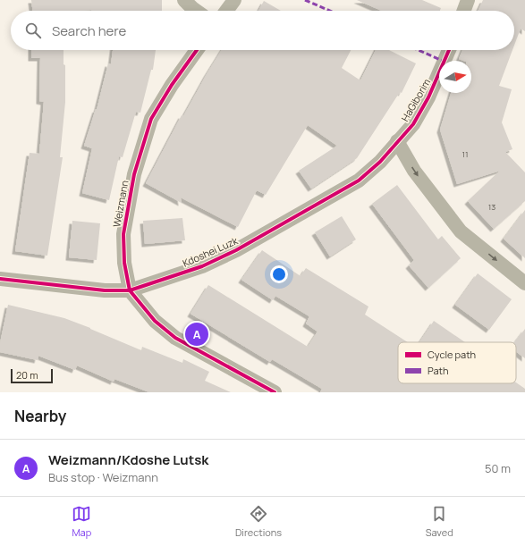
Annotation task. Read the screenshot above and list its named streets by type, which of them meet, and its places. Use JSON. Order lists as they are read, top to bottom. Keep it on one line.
{"streets":{"street":["HaGiborim","Weizmann","Kdoshei Luzk"]},"crossings":[["HaGiborim","Kdoshei Luzk"],["Weizmann","Kdoshei Luzk"]],"house_numbers":["11","13"],"legend":["Cycle path","Path"],"scale_bar":"20 m","north":"right","page":{"search":"Search here","pins":"A","scale":"20 m","heading":"Nearby","list":[{"mark":"A","name":"Weizmann/Kdoshe Lutsk","note":"Bus stop · Weizmann","value":"50 m"}],"nav":["Map","Directions","Saved"]}}
